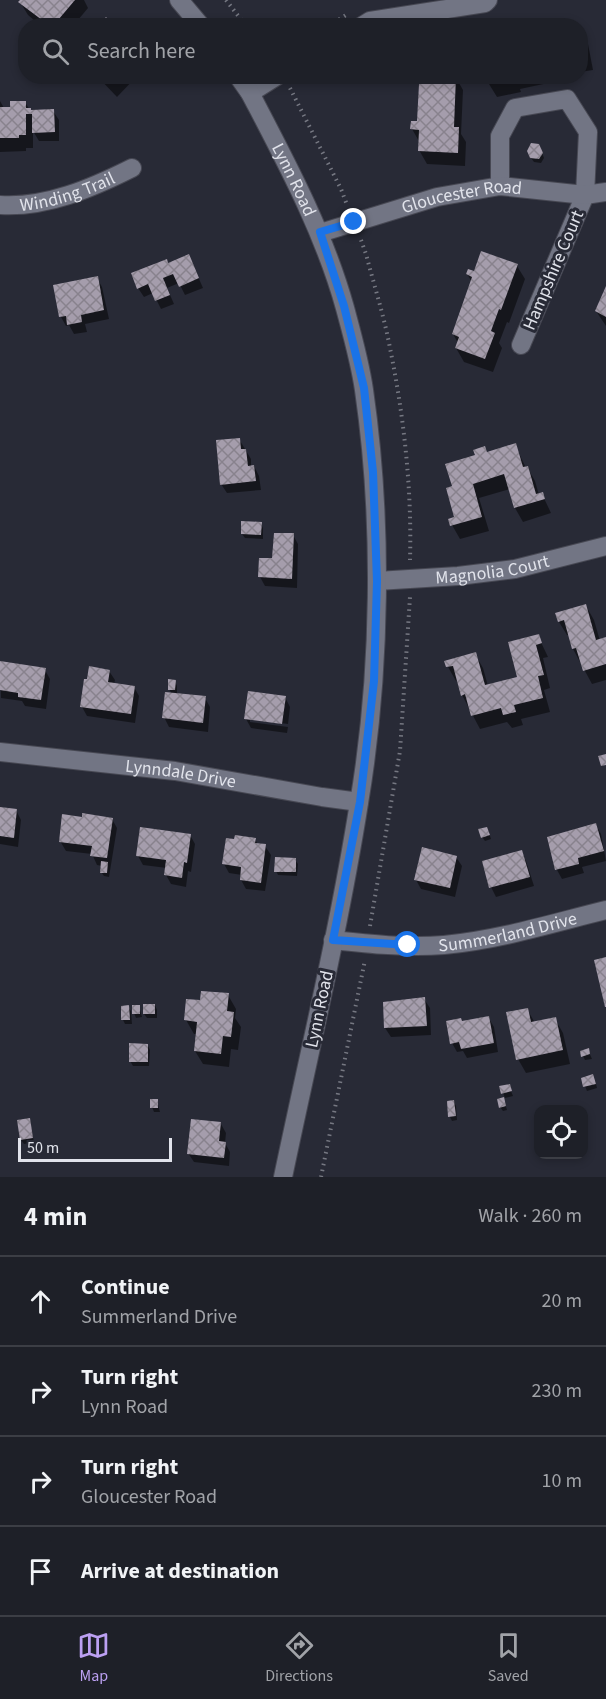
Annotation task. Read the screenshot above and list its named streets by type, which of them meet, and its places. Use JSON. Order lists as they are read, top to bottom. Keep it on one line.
{"streets":{"street":["Lynn Road","Winding Trail","Gloucester Road","Hampshire Court","Magnolia Court","Lynndale Drive","Summerland Drive"]},"crossings":[["Lynn Road","Gloucester Road"],["Lynn Road","Magnolia Court"],["Lynn Road","Lynndale Drive"],["Lynn Road","Summerland Drive"],["Gloucester Road","Hampshire Court"]],"scale_bar":"50 m","page":{"search":"Search here","scale":"50 m","heading":["4 min","Walk · 260 m"],"list":[["Continue","Summerland Drive","20 m"],["Turn right","Lynn Road","230 m"],["Turn right","Gloucester Road","10 m"],"Arrive at destination"],"nav":["Map","Directions","Saved"]}}
